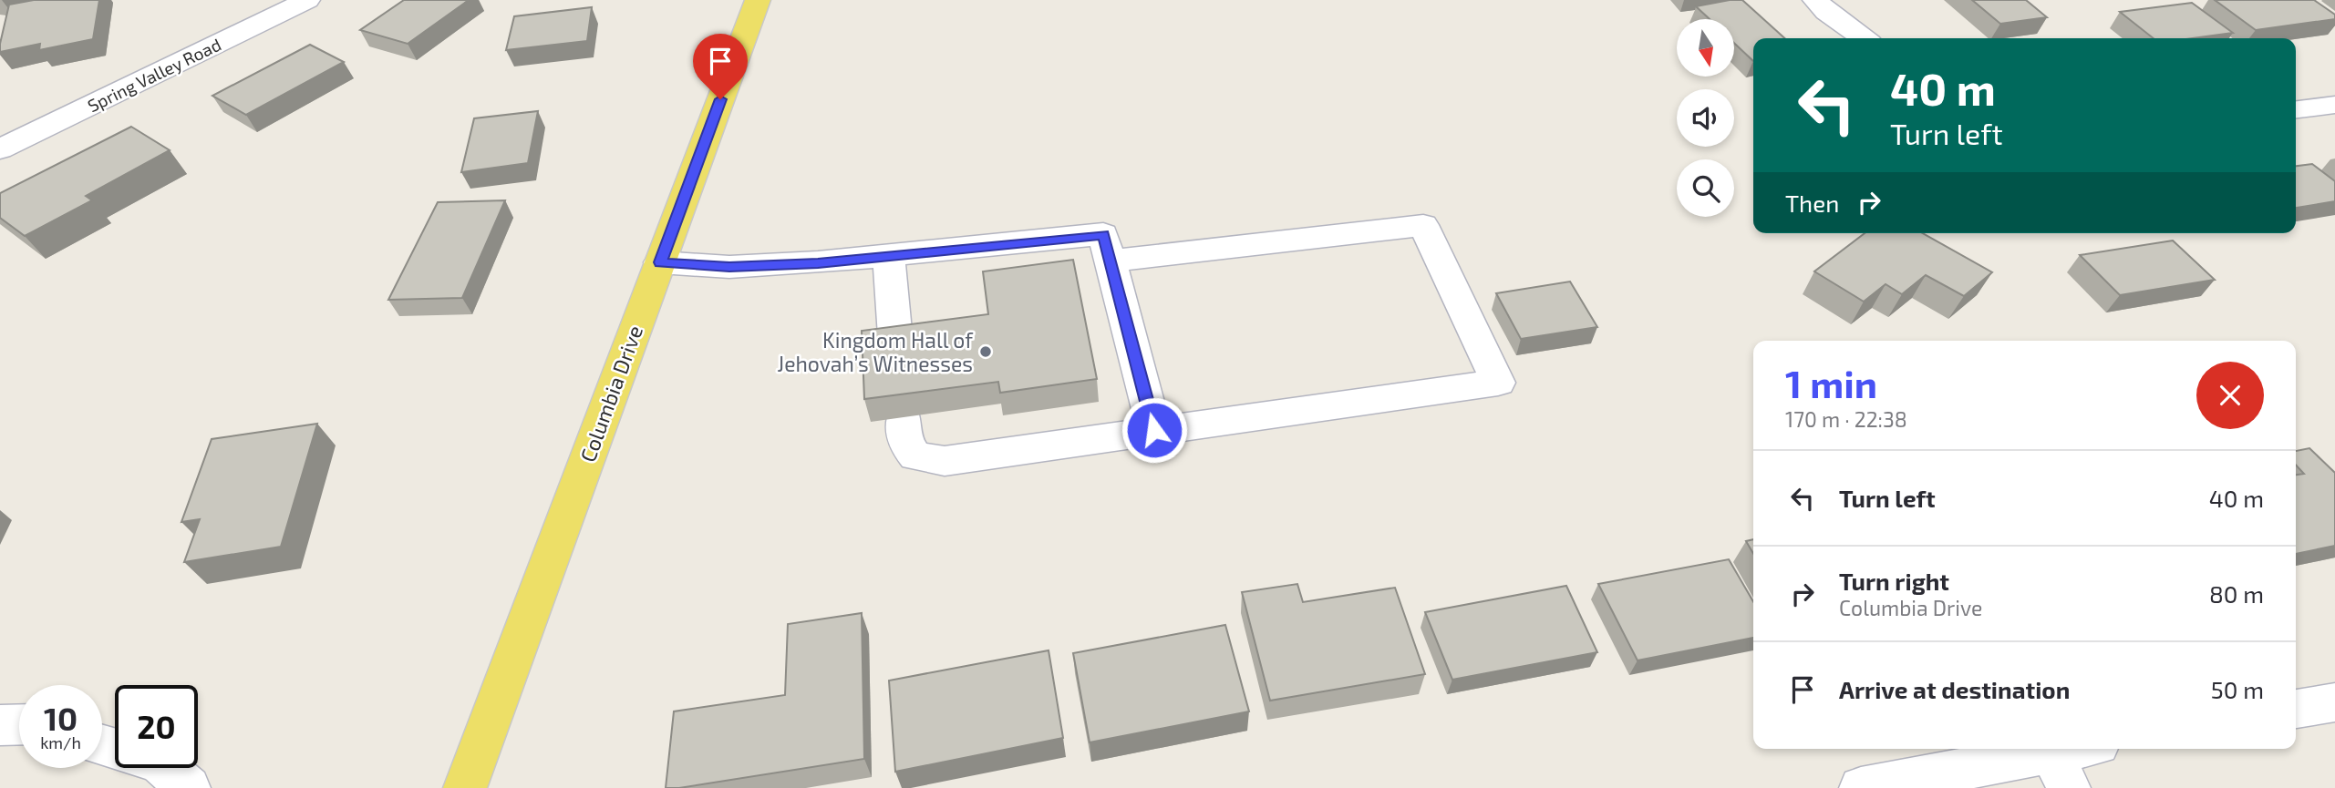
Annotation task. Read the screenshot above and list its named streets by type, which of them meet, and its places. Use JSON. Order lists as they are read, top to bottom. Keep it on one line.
{"streets":{"main road":["Columbia Drive"],"street":["Spring Valley Road"]},"places":["Kingdom Hall of Jehovah’s Witnesses"],"north":"bottom","page":{"turn":["40 m","Turn left"],"then":"Then","heading":["1 min","170 m · 22:38"],"list":[{"name":"Turn left","value":"40 m"},{"name":"Turn right","note":"Columbia Drive","value":"80 m"},{"name":"Arrive at destination","value":"50 m"}],"speed":"10 km/h","limit":"20"}}
